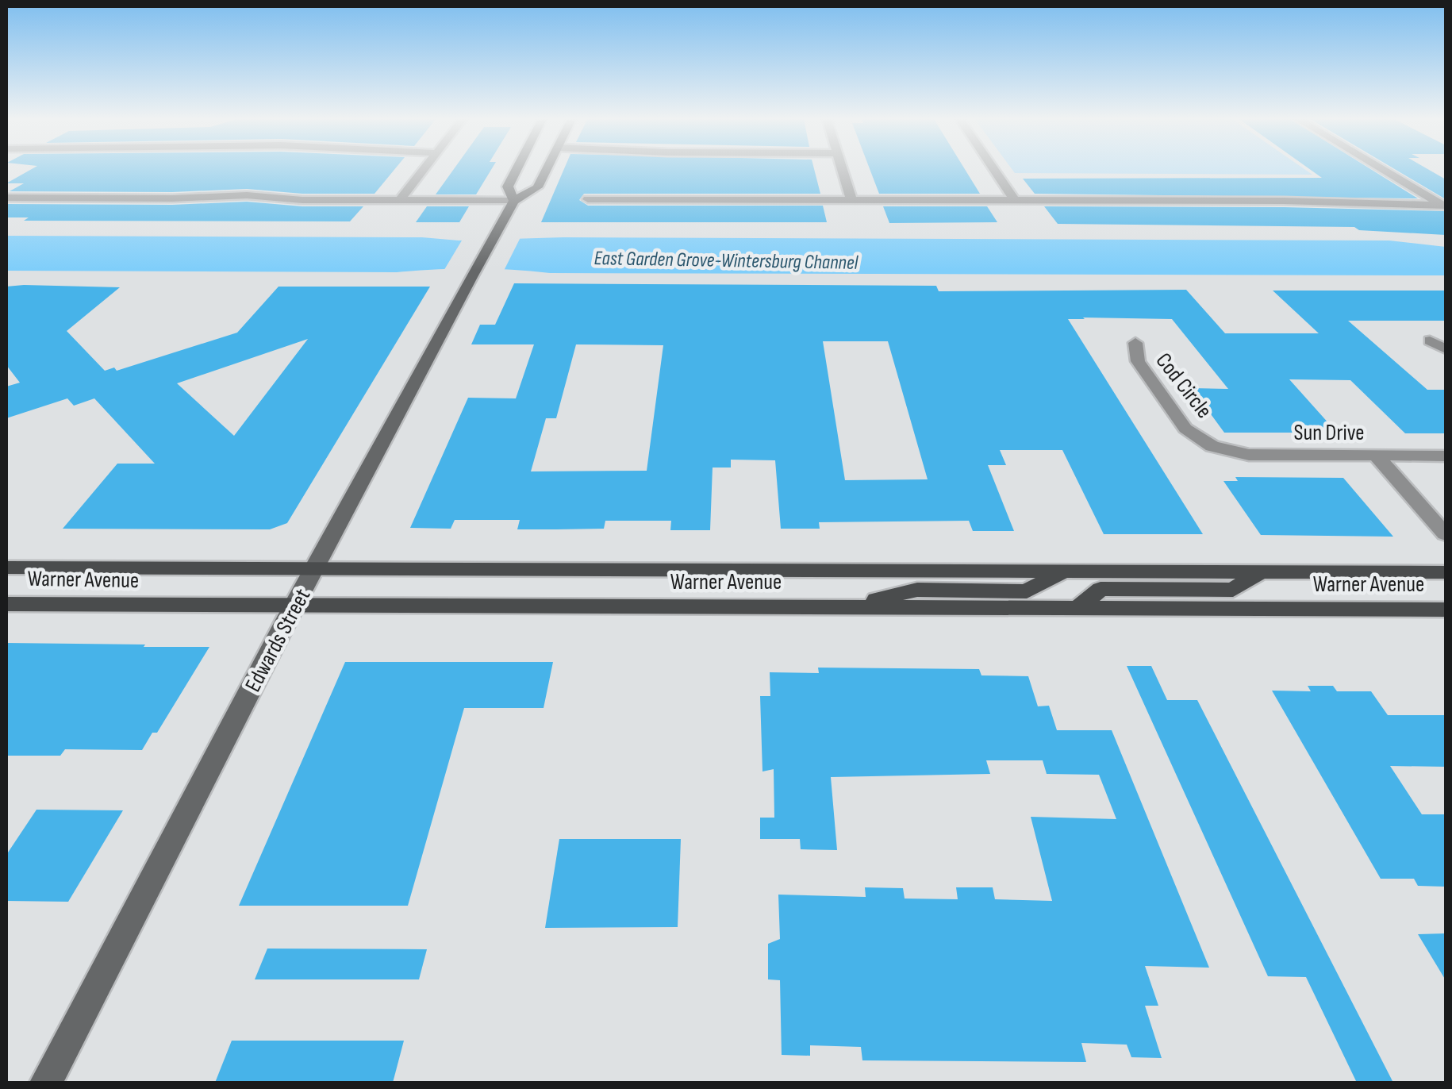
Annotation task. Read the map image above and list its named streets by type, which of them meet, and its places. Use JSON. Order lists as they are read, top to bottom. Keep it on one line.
{"streets":{"main road":["Warner Avenue","Edwards Street"],"street":["Cod Circle","Sun Drive"]},"crossings":[["Cod Circle","Sun Drive"],["Warner Avenue","Edwards Street"]],"water":["East Garden Grove-Wintersburg Channel"]}
